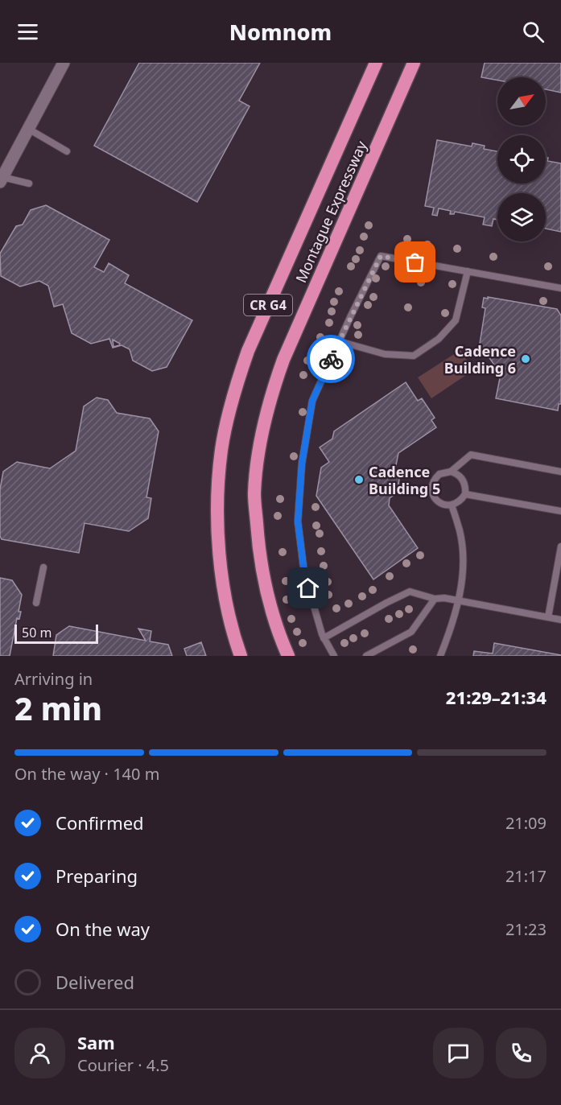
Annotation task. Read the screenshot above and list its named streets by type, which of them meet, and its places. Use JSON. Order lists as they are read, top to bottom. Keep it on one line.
{"streets":{"highway":["Montague Expressway","CR G4"]},"places":["Cadence Building 6","Cadence Building 5"],"scale_bar":"50 m","north":"top right","page":{"header":"Nomnom","scale":"50 m","heading":["2 min","Arriving in","21:29–21:34"],"panel":["Sam","Courier · 4.5"],"bar":"On the way · 140 m","list":[["Confirmed","21:09"],["Preparing","21:17"],["On the way","21:23"],"Delivered"]}}
